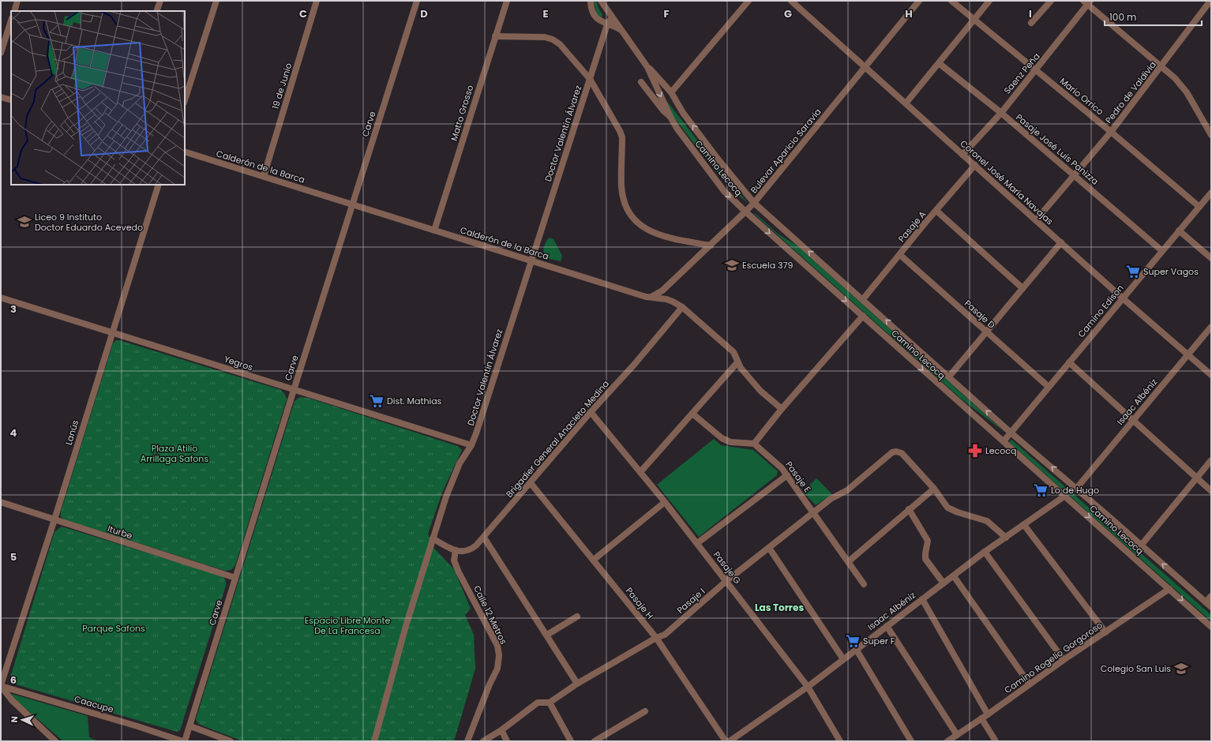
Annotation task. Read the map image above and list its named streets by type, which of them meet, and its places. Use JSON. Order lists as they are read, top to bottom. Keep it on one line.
{"streets":{"street":["Saenz Peña","19 de Junio","Pedro de Valdivia","Mario Orrico","Matto Grosso","Carve","Doctor Valentín Álvarez","Pasaje José Luis Panizza","Bulevar Aparicio Saravia","Calderón de la Barca","Camino Lecocq","Coronel José María Navajas","Pasaje A","Camino Edison","Pasaje D","Yegros","Isaac Albéniz","Lanús","Brigadier General Anacleto Medina","Pasaje E","Iturbe","Pasaje G","Pasaje I","Pasaje H","Calle 12 Metros","Camino Rogelio Gorgoroso","Caacupe"]},"crossings":[["Saenz Peña","Mario Orrico"],["Saenz Peña","Pasaje José Luis Panizza"],["Saenz Peña","Coronel José María Navajas"],["19 de Junio","Calderón de la Barca"],["Pedro de Valdivia","Mario Orrico"],["Pedro de Valdivia","Pasaje José Luis Panizza"],["Pedro de Valdivia","Coronel José María Navajas"],["Mario Orrico","Camino Edison"],["Matto Grosso","Calderón de la Barca"],["Carve","Calderón de la Barca"],["Carve","Yegros"],["Carve","Iturbe"],["Carve","Caacupe"],["Doctor Valentín Álvarez","Calderón de la Barca"],["Doctor Valentín Álvarez","Camino Lecocq"],["Doctor Valentín Álvarez","Yegros"],["Pasaje José Luis Panizza","Camino Edison"],["Bulevar Aparicio Saravia","Calderón de la Barca"],["Bulevar Aparicio Saravia","Camino Lecocq"],["Bulevar Aparicio Saravia","Coronel José María Navajas"],["Calderón de la Barca","Brigadier General Anacleto Medina"],["Camino Lecocq","Pasaje A"],["Camino Lecocq","Camino Edison"],["Camino Lecocq","Isaac Albéniz"],["Camino Lecocq","Camino Rogelio Gorgoroso"],["Coronel José María Navajas","Pasaje A"],["Coronel José María Navajas","Camino Edison"],["Coronel José María Navajas","Isaac Albéniz"],["Pasaje A","Pasaje D"],["Camino Edison","Pasaje D"],["Yegros","Lanús"],["Isaac Albéniz","Pasaje G"],["Lanús","Iturbe"],["Lanús","Caacupe"],["Brigadier General Anacleto Medina","Pasaje G"],["Brigadier General Anacleto Medina","Pasaje H"],["Brigadier General Anacleto Medina","Calle 12 Metros"],["Pasaje E","Pasaje I"],["Pasaje G","Pasaje I"],["Pasaje I","Pasaje H"]],"districts":["Las Torres"],"parks":["Plaza Atilio Arrillaga Safons","Espacio Libre Monte De La Francesa","Parque Safons"],"places":{"school or university":["Liceo 9 Instituto Doctor Eduardo Acevedo","Escuela 379","Colegio San Luis"],"supermarket":["Super Vagos","Dist. Mathias","Lo de Hugo","Super F"],"pharmacy":["Lecocq"]},"scale_bar":"100 m","north":"left","grid":{"columns":["C","D","E","F","G","H","I"],"rows":["3","4","5","6"]}}
